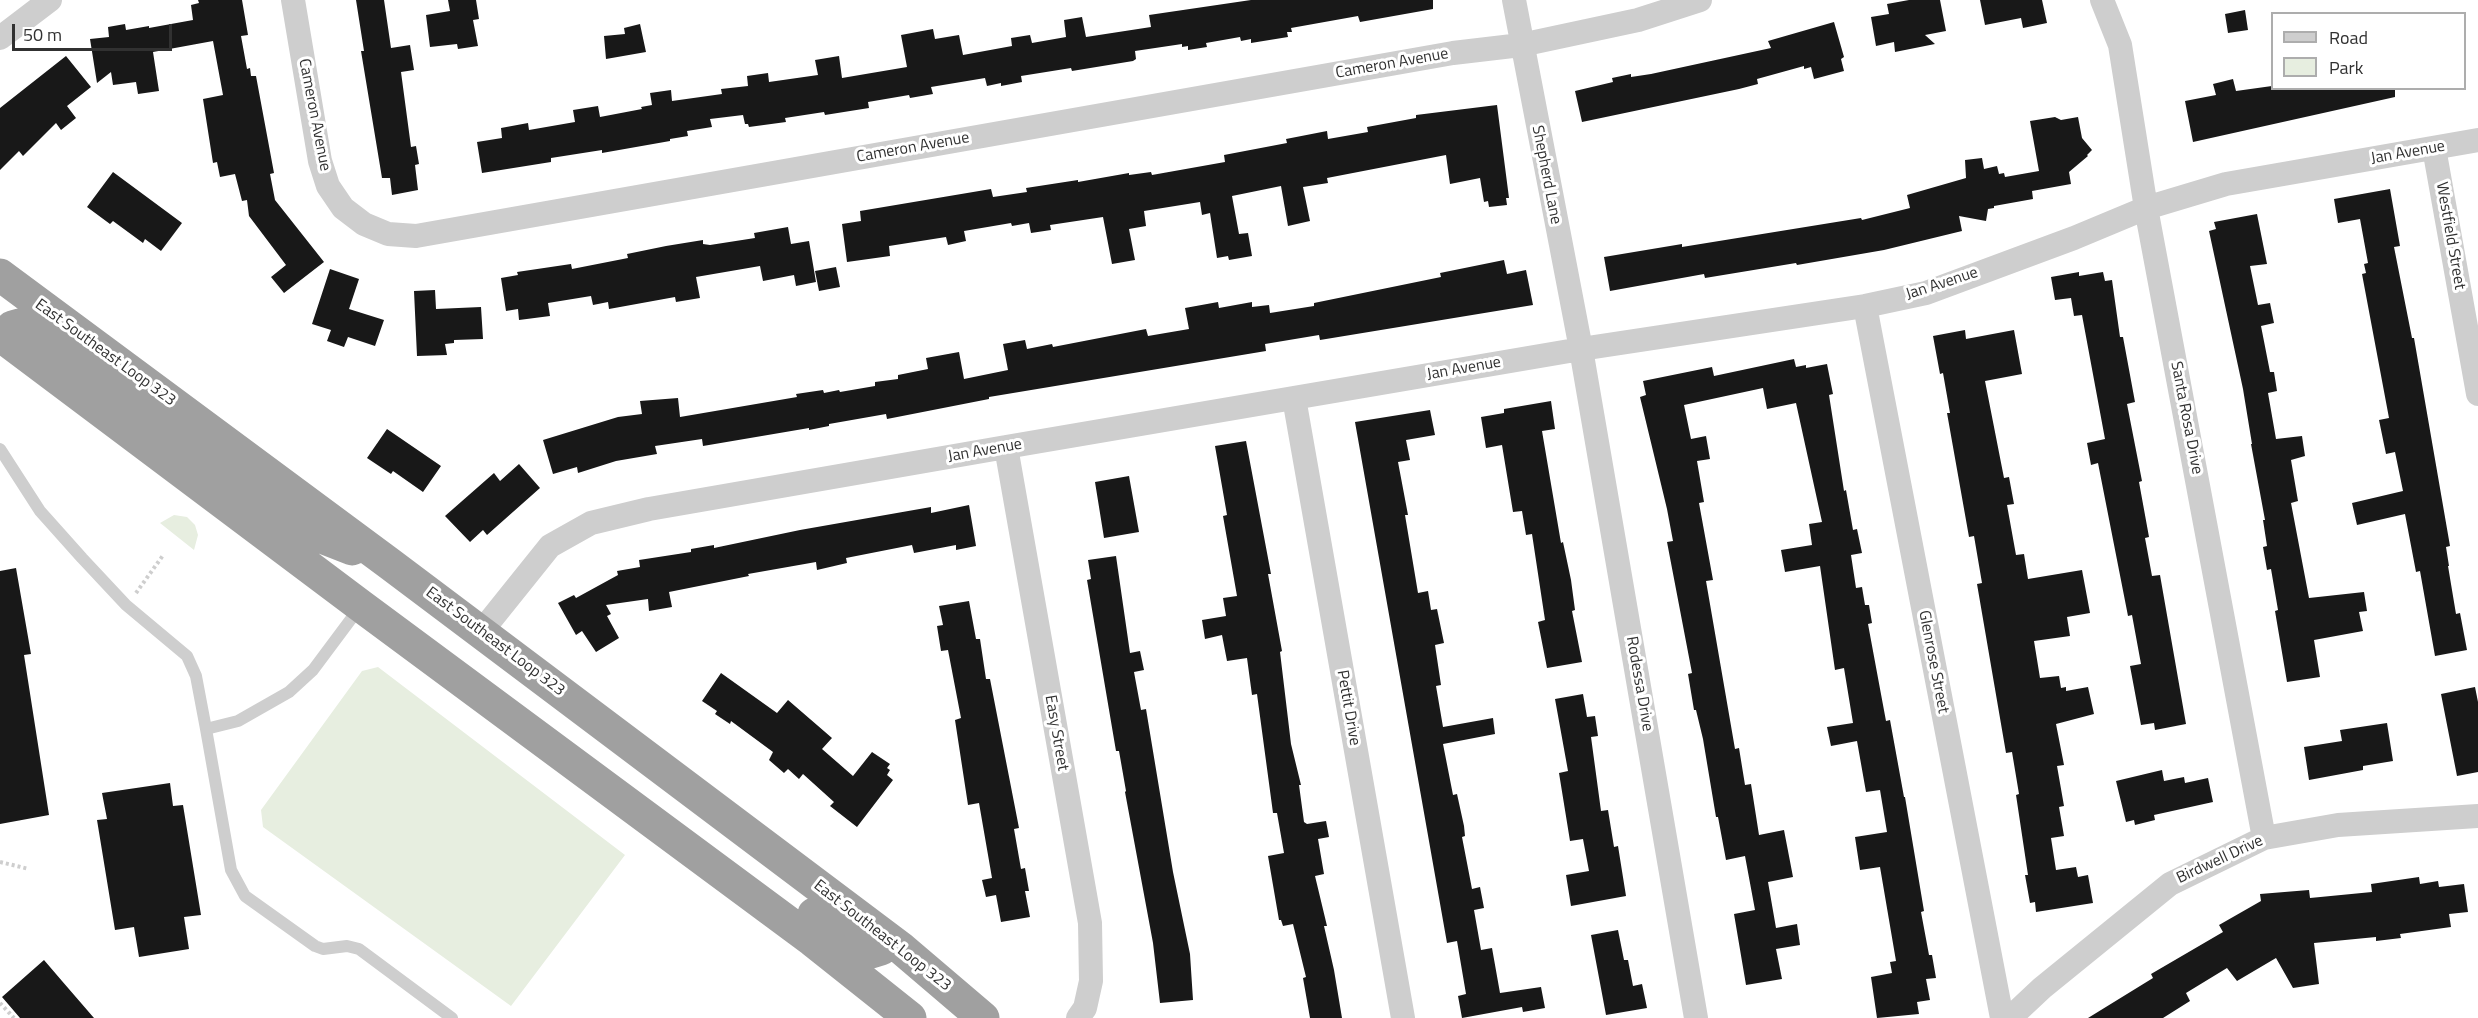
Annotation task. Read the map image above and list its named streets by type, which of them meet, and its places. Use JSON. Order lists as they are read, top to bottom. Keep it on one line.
{"streets":{"highway":["East Southeast Loop 323"],"street":["Cameron Avenue","Jan Avenue","Shepherd Lane","Westfield Street","Santa Rosa Drive","Glenrose Street","Rodessa Drive","Pettit Drive","Easy Street","Birdwell Drive"]},"crossings":[["Cameron Avenue","Shepherd Lane"],["Jan Avenue","Shepherd Lane"],["Jan Avenue","Westfield Street"],["Jan Avenue","East Southeast Loop 323"],["Jan Avenue","Santa Rosa Drive"],["Jan Avenue","Glenrose Street"],["Jan Avenue","Rodessa Drive"],["Jan Avenue","Pettit Drive"],["Jan Avenue","Easy Street"],["Shepherd Lane","Rodessa Drive"],["Santa Rosa Drive","Birdwell Drive"]],"legend":["Road","Park"],"scale_bar":"50 m"}
